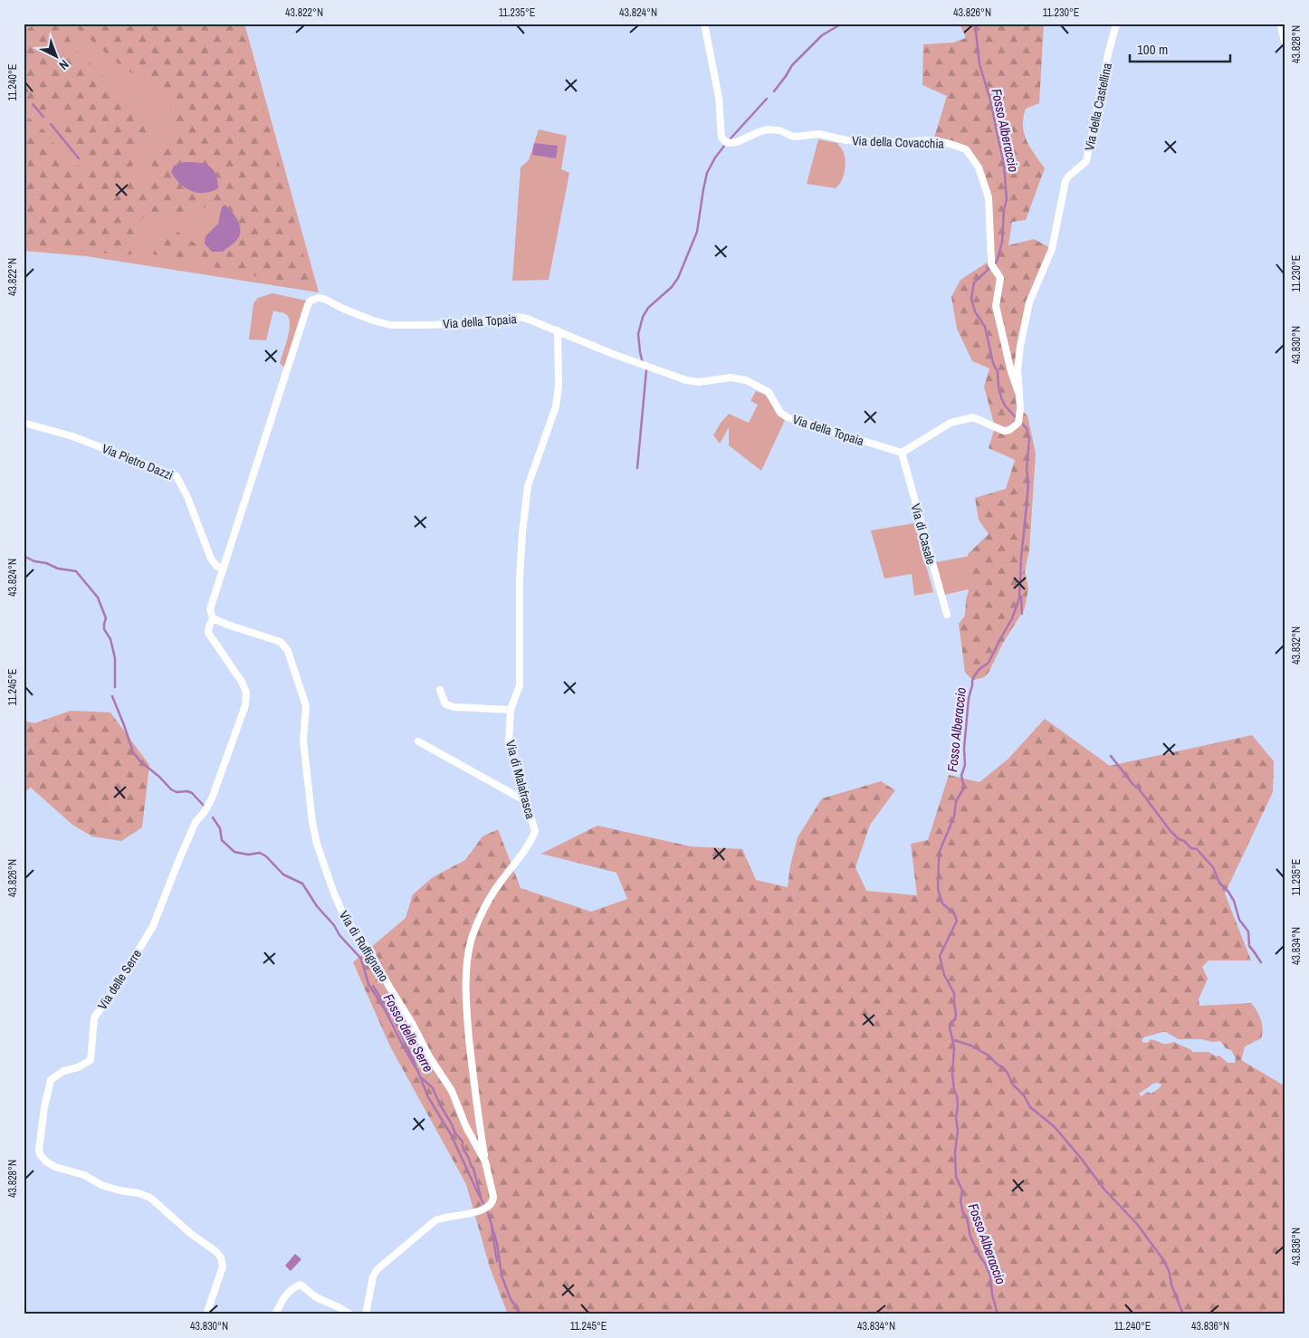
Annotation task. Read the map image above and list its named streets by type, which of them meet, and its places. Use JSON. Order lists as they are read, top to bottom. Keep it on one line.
{"streets":{"street":["Via della Castellina","Via della Covacchia","Via della Topaia","Via Pietro Dazzi","Via di Casale","Via di Malafrasca","Via di Ruffignano","Via delle Serre"]},"crossings":[["Via della Castellina","Via della Covacchia"],["Via della Castellina","Via della Topaia"],["Via della Castellina","Via di Casale"],["Via della Topaia","Via Pietro Dazzi"],["Via della Topaia","Via di Casale"],["Via della Topaia","Via di Malafrasca"],["Via di Malafrasca","Via di Ruffignano"],["Via di Ruffignano","Via delle Serre"]],"water":["Fosso Alberaccio","Fosso delle Serre"],"scale_bar":"100 m","north":"bottom right","coordinates":["43.822°N","11.235°E","43.824°N","43.826°N","11.230°E","43.828°N","11.240°E","43.830°N","43.832°N","11.245°E","43.834°N","43.836°N"]}
